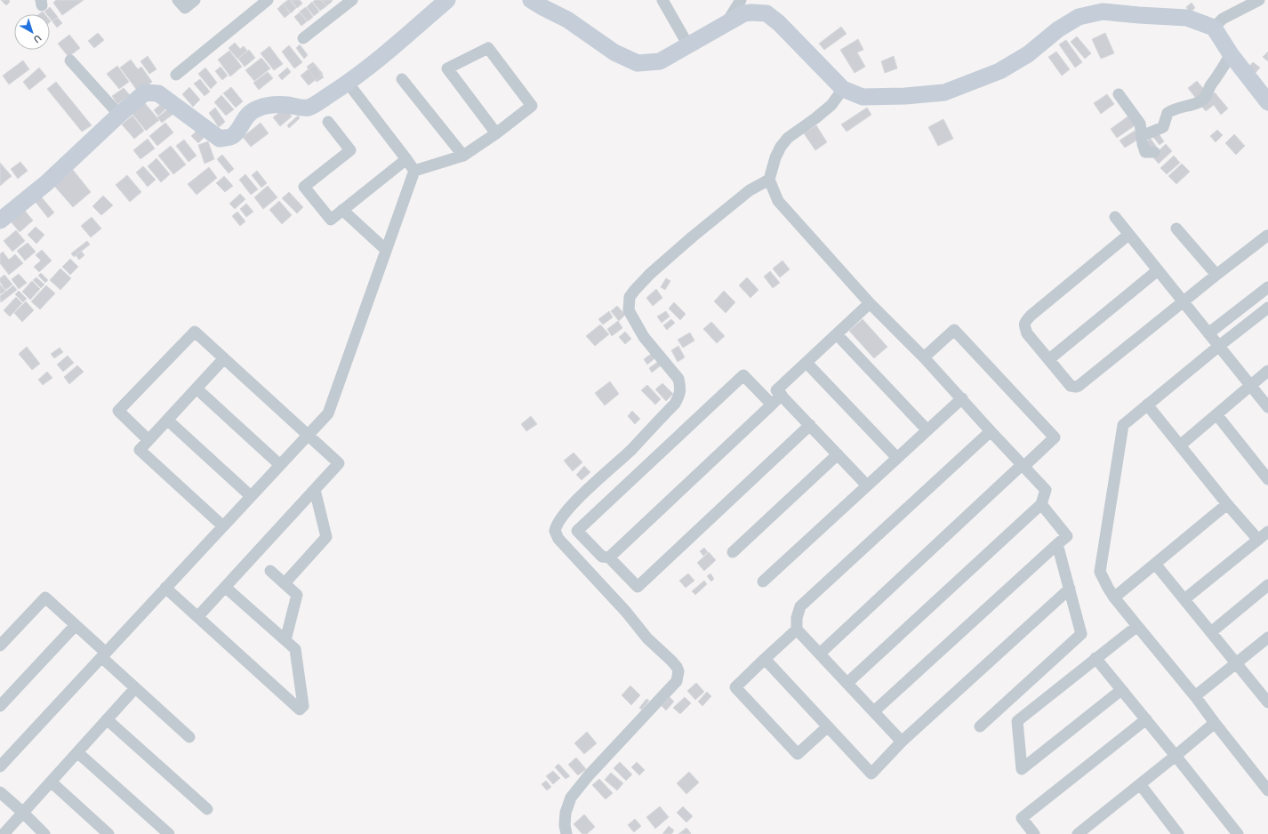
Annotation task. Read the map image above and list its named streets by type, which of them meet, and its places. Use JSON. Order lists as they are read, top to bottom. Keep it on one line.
{"north":"bottom right"}
